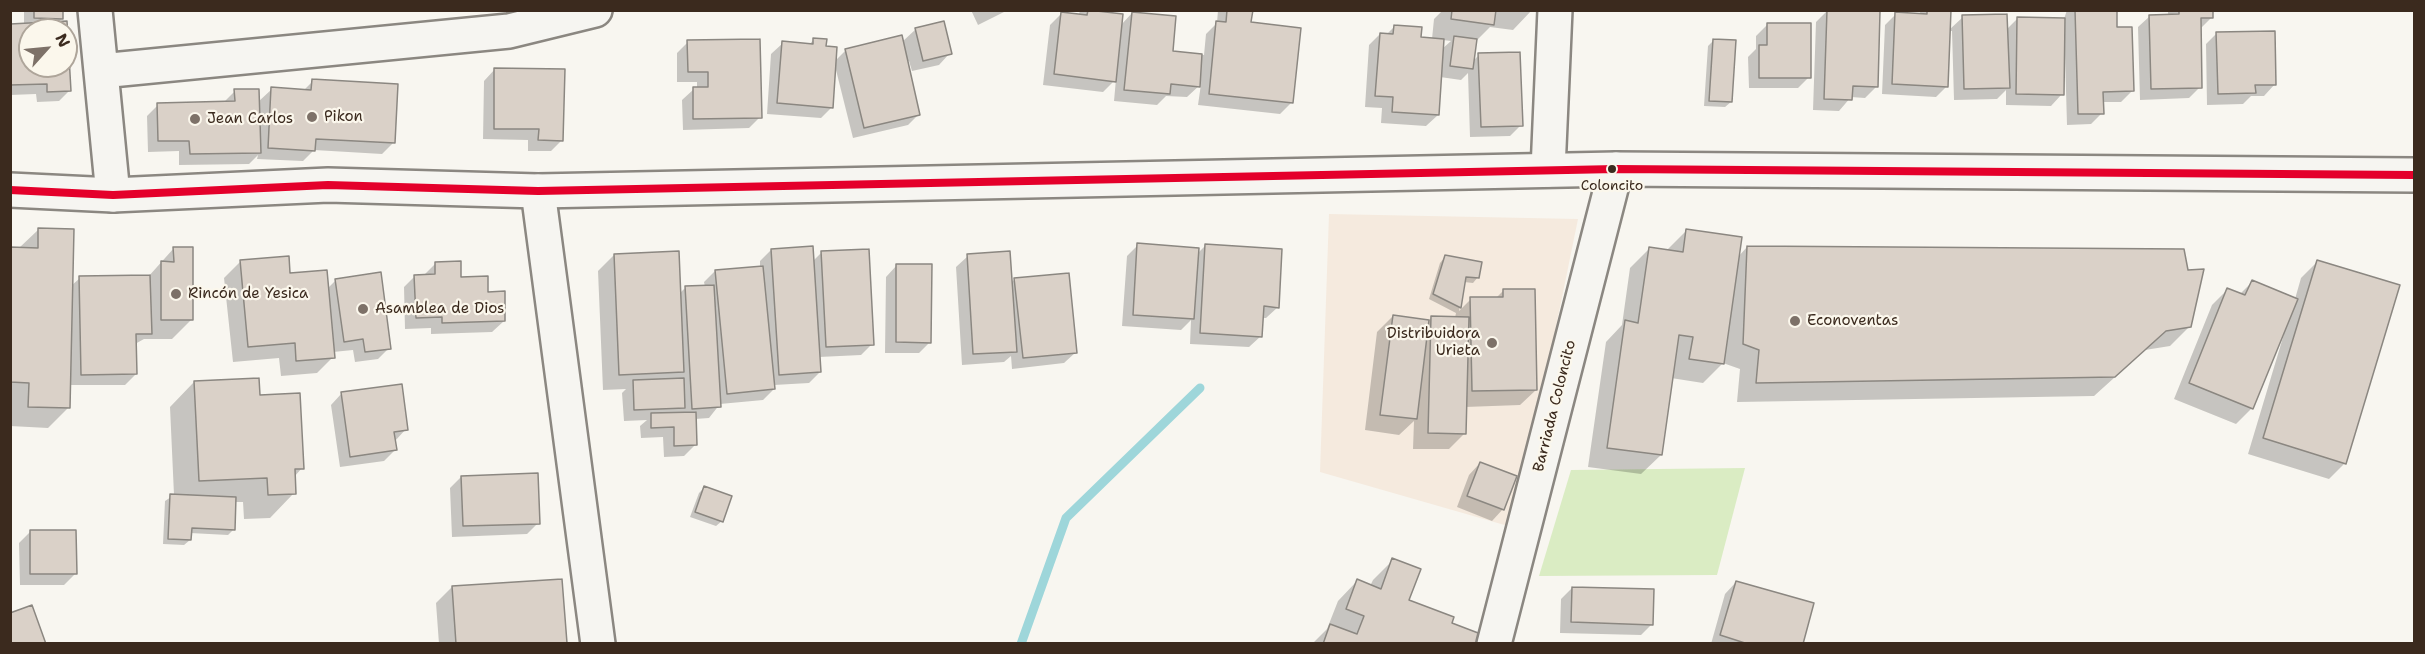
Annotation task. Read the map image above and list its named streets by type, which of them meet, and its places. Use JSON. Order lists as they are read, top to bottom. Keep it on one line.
{"streets":{"main road":["Barriada Coloncito"]},"places":["Pikon","Jean Carlos","Coloncito","Rincón de Yesica","Asamblea de Dios","Econoventas","Distribuidora Urieta"],"north":"top right"}
